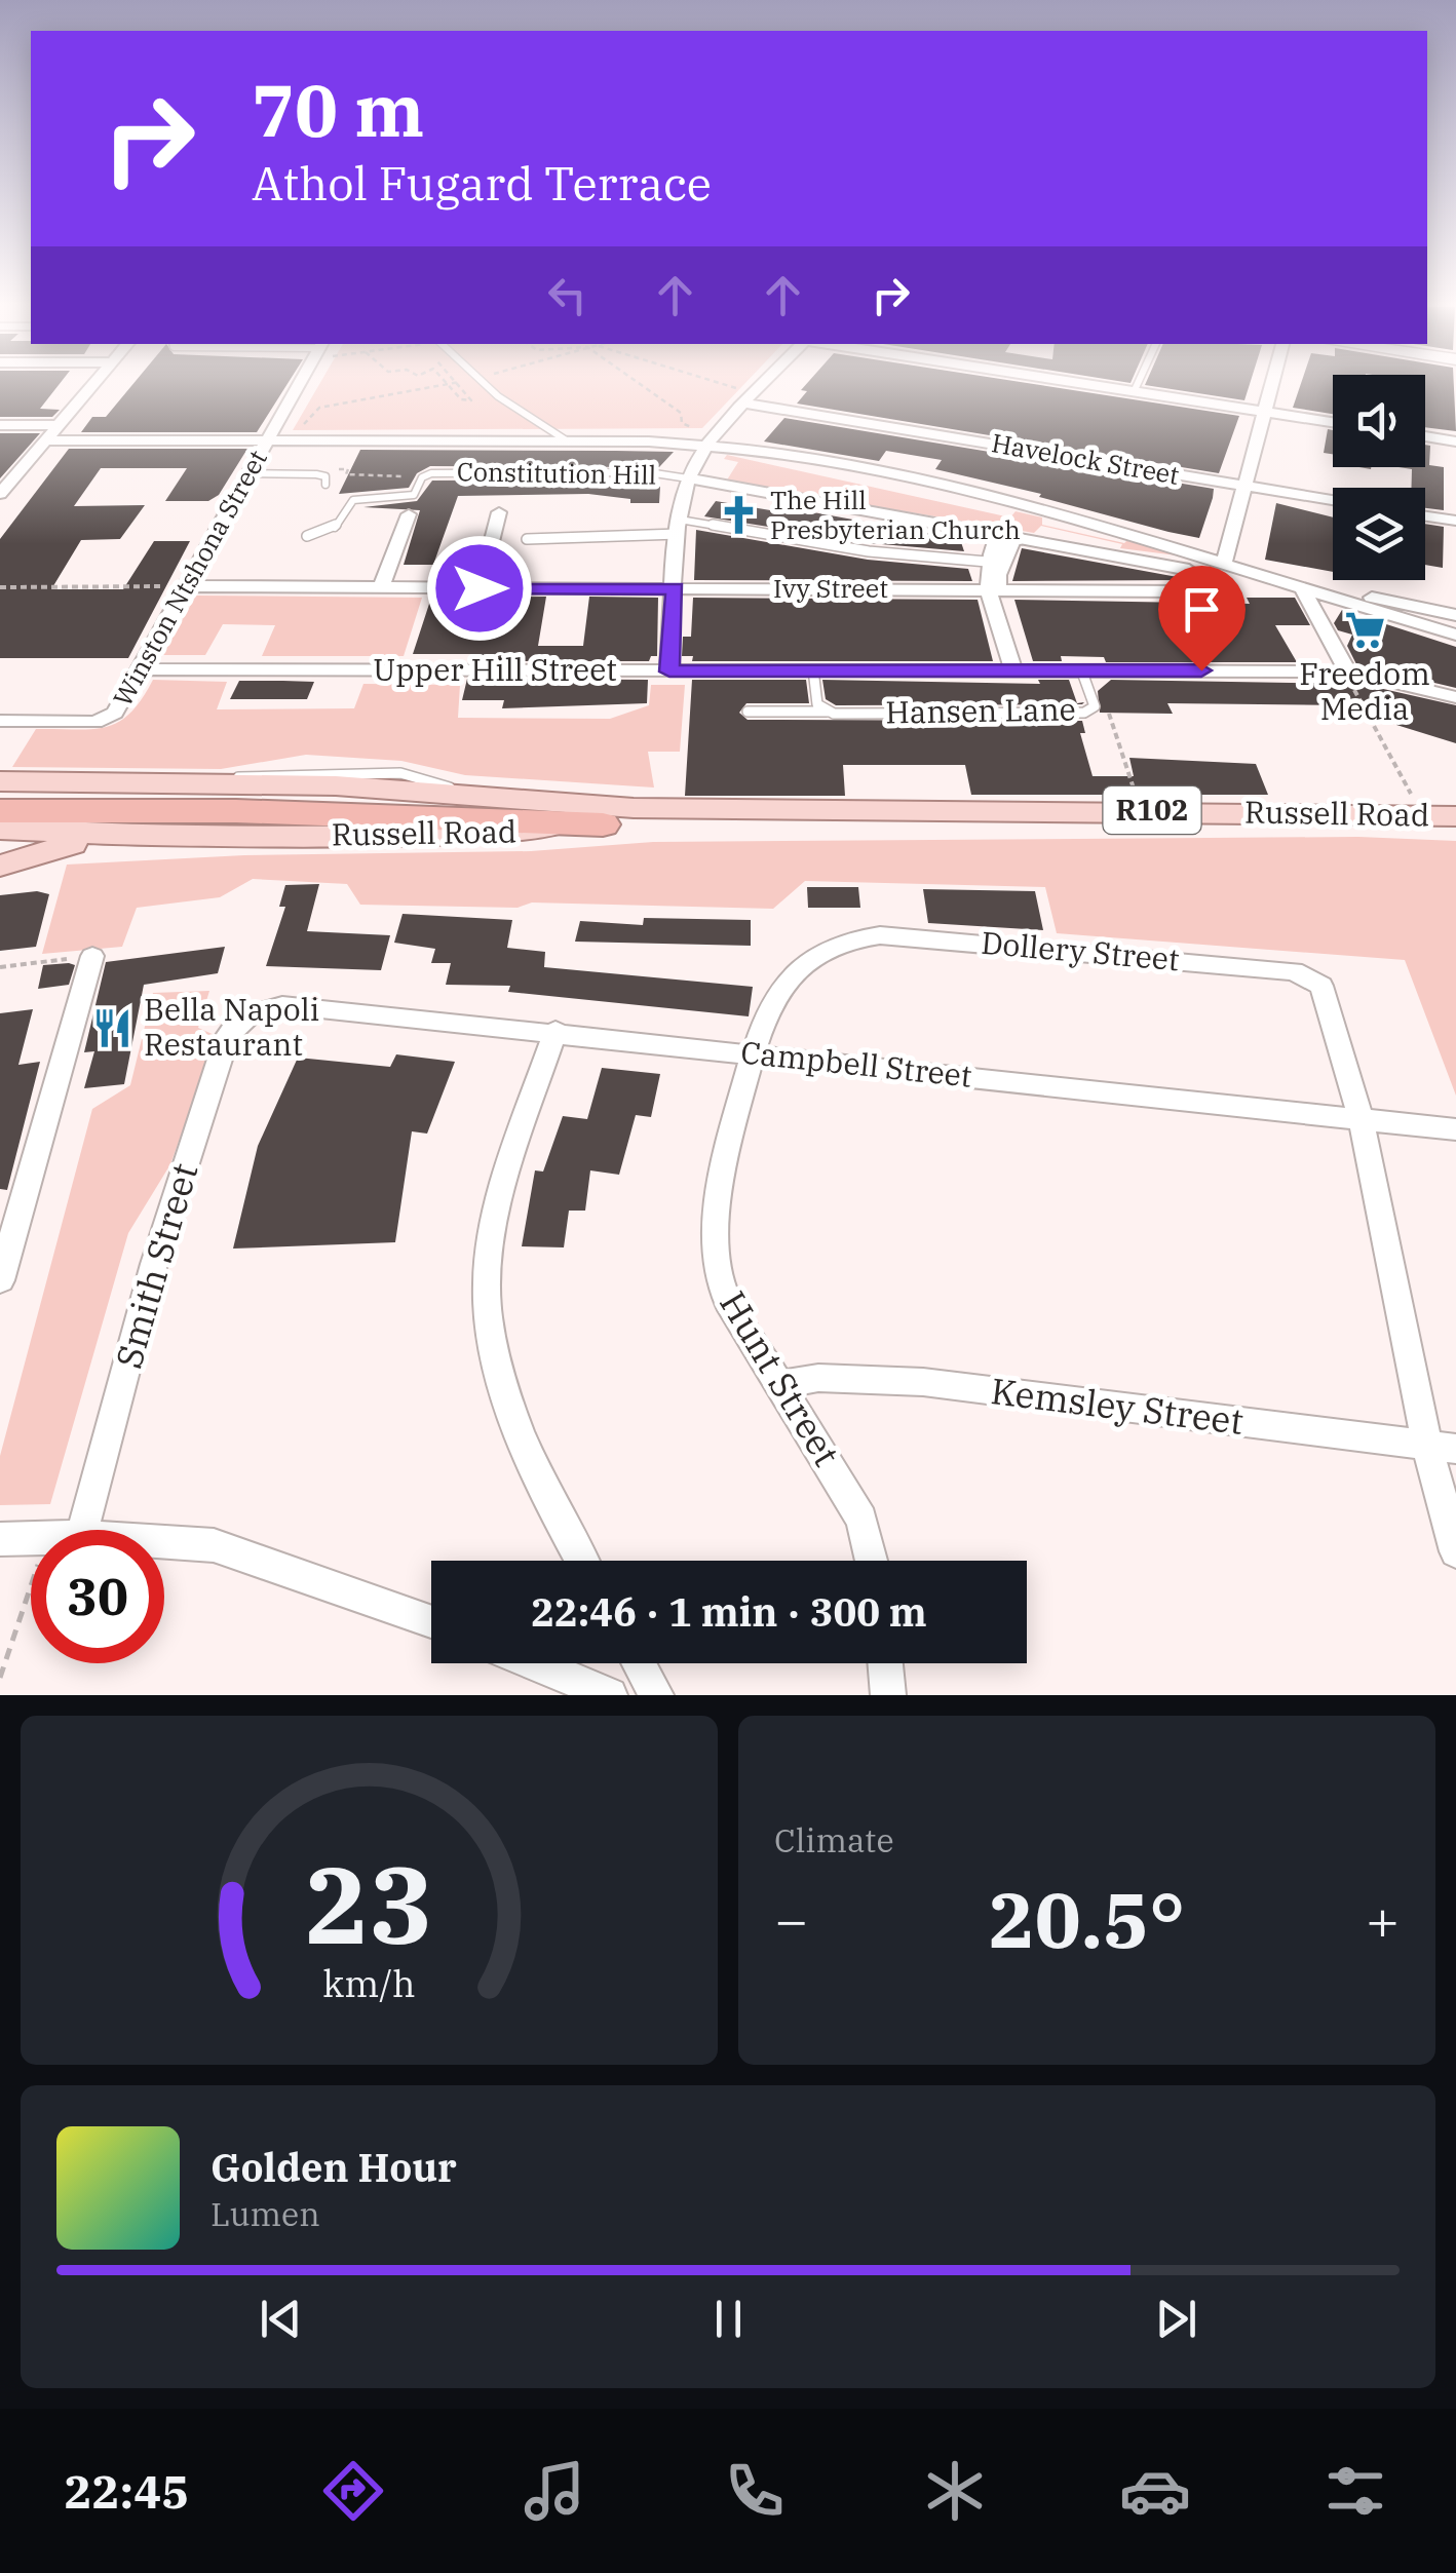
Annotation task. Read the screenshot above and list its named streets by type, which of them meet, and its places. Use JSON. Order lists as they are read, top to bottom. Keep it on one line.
{"streets":{"main road":["R102","Russell Road"],"street":["Havelock Street","Winston Ntshona Street","Ivy Street","Upper Hill Street","Dollery Street","Campbell Street","Smith Street","Hunt Street","Kemsley Street"],"lane":["Constitution Hill","Hansen Lane"]},"crossings":[["Winston Ntshona Street","Ivy Street"],["Winston Ntshona Street","Upper Hill Street"],["Upper Hill Street","Hansen Lane"],["Dollery Street","Campbell Street"],["Dollery Street","Hunt Street"],["Dollery Street","Kemsley Street"],["Campbell Street","Smith Street"],["Campbell Street","Hunt Street"],["Hunt Street","Kemsley Street"]],"places":{"church":["The Hill Presbyterian Church"],"supermarket":["Freedom Media"],"restaurant":["Bella Napoli Restaurant"]},"page":{"turn":["70 m","Athol Fugard Terrace"],"limit":"30","trip":"22:46 · 1 min · 300 m","tile":"Climate","heat":["−","20.5°","+"],"song":["Golden Hour","Lumen"],"tabs":"22:45","gauge":["23","km/h"]}}
